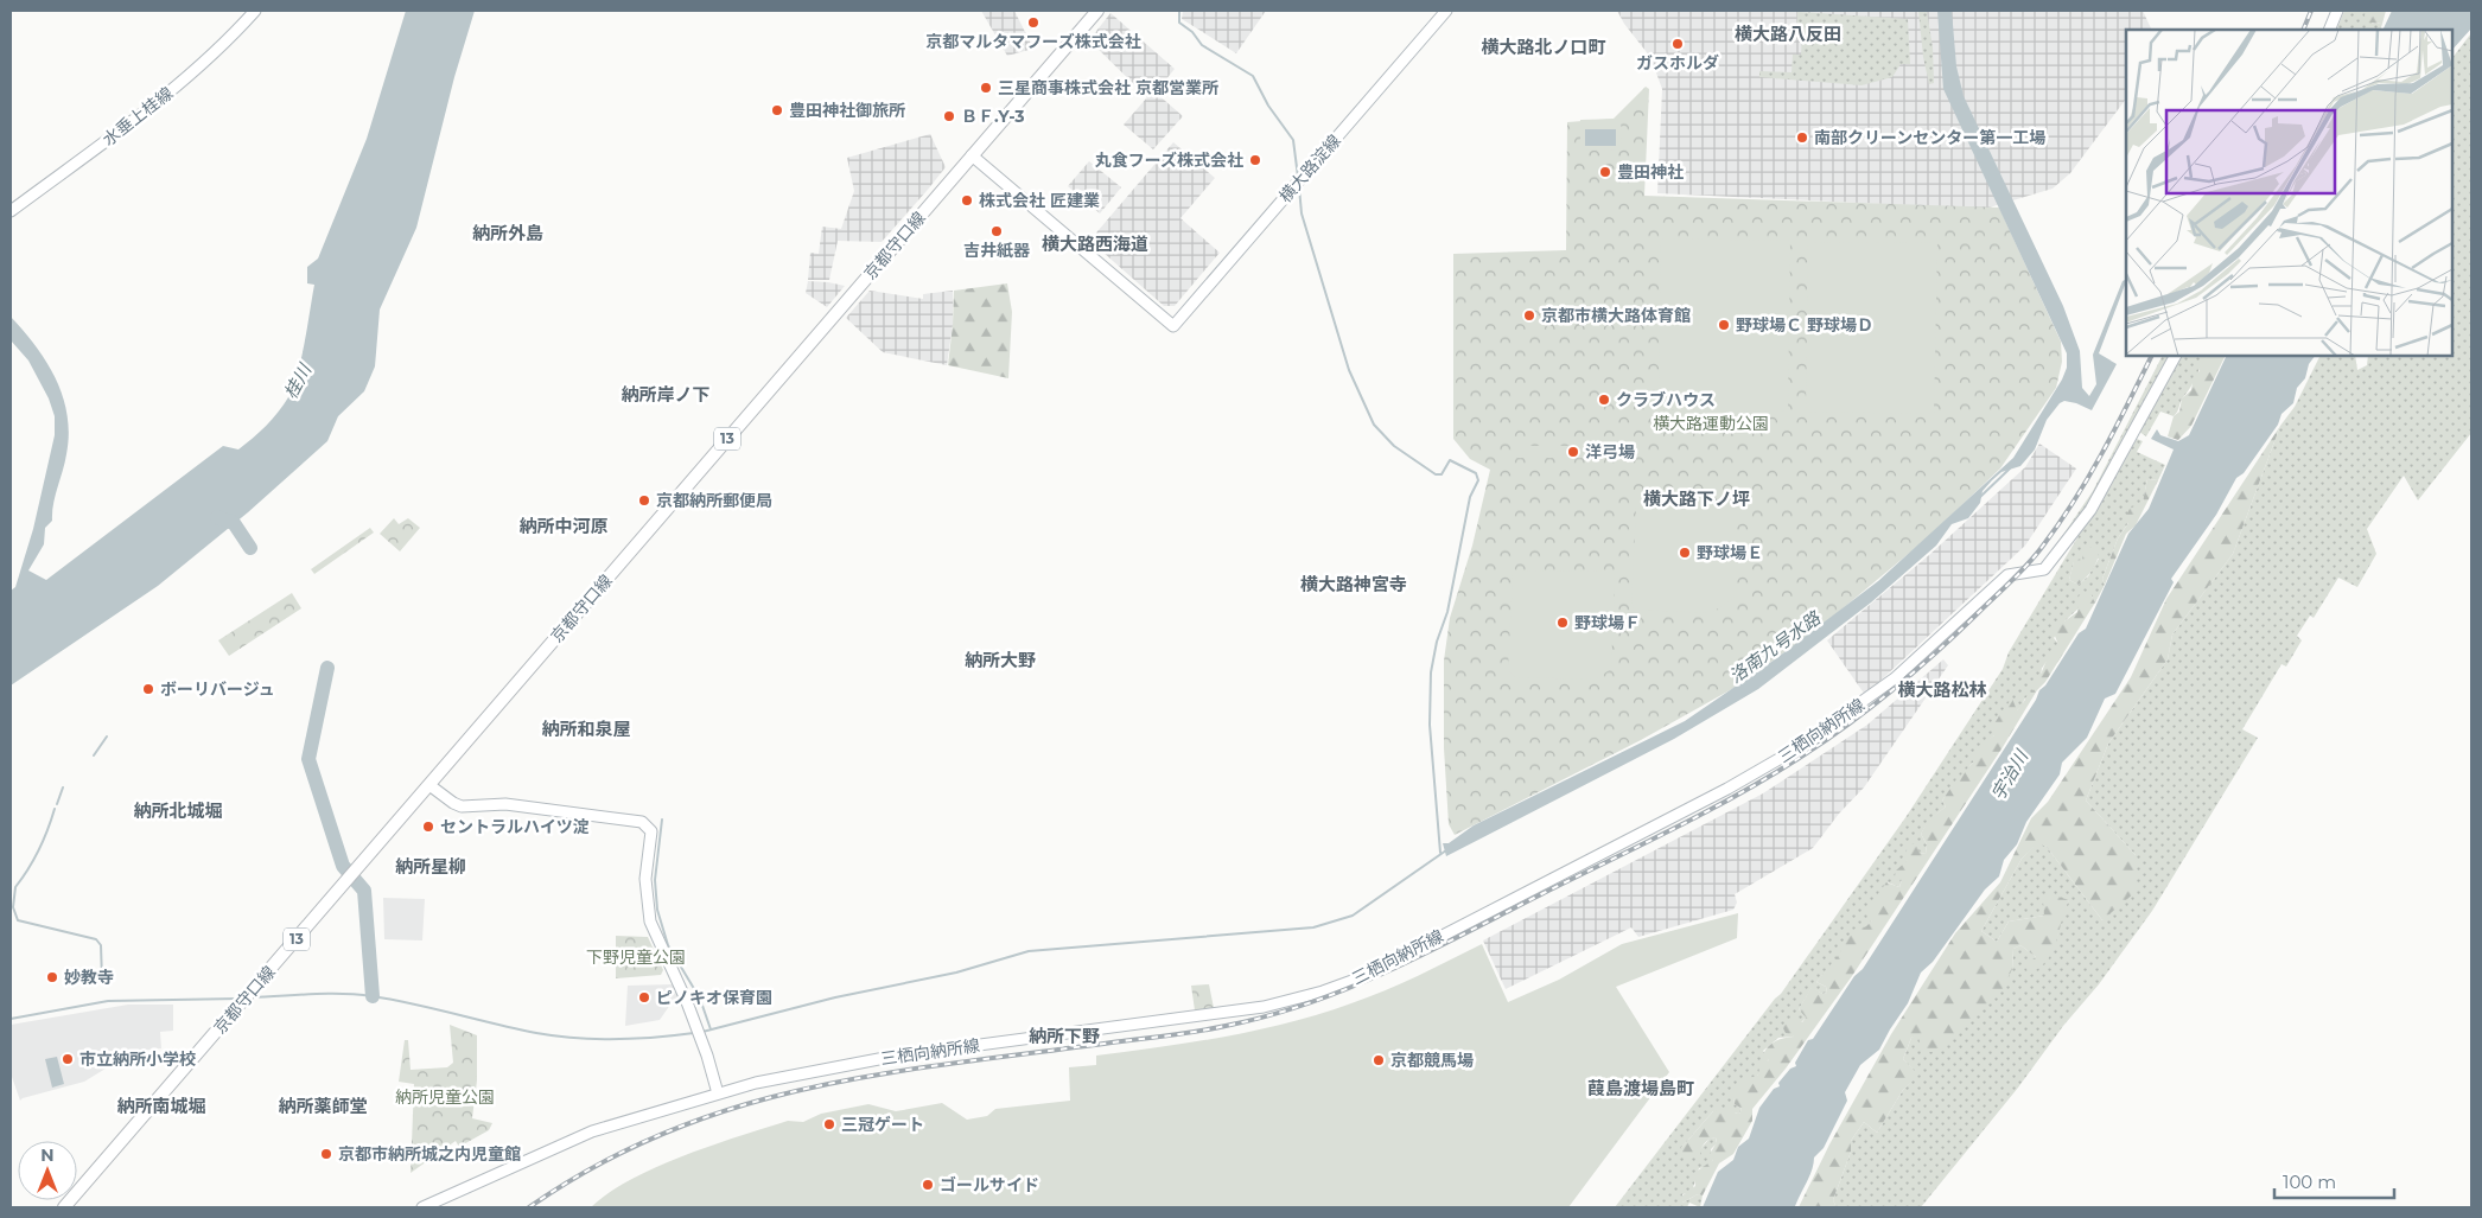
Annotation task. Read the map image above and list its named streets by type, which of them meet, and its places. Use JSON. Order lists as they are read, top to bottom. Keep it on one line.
{"streets":{"main road":["水垂上桂線","横大路淀線","京都守口線","13","三栖向納所線"]},"crossings":[["横大路淀線","京都守口線"]],"districts":["横大路八反田","横大路北ノ口町","納所外島","横大路西海道","納所岸ノ下","横大路下ノ坪","納所中河原","横大路神宮寺","納所大野","横大路松林","納所和泉屋","納所北城堀","納所星柳","納所下野","葭島渡場島町","納所南城堀","納所薬師堂"],"water":["桂川","洛南九号水路","宇治川"],"parks":["横大路運動公園","下野児童公園","納所児童公園"],"places":["京都マルタマフーズ株式会社","ガスホルダ","三星商事株式会社 京都営業所","豊田神社御旅所","ＢＦ.Y-3","南部クリーンセンター第一工場","丸食フーズ株式会社","豊田神社","株式会社 匠建業","吉井紙器","京都市横大路体育館","野球場Ｃ 野球場Ｄ","クラブハウス","洋弓場","京都納所郵便局","野球場Ｅ","野球場Ｆ","ボーリバージュ","セントラルハイツ淀","妙教寺","ピノキオ保育園","市立納所小学校","京都競馬場","三冠ゲート","京都市納所城之内児童館","ゴールサイド"],"scale_bar":"100 m","north":"top"}
